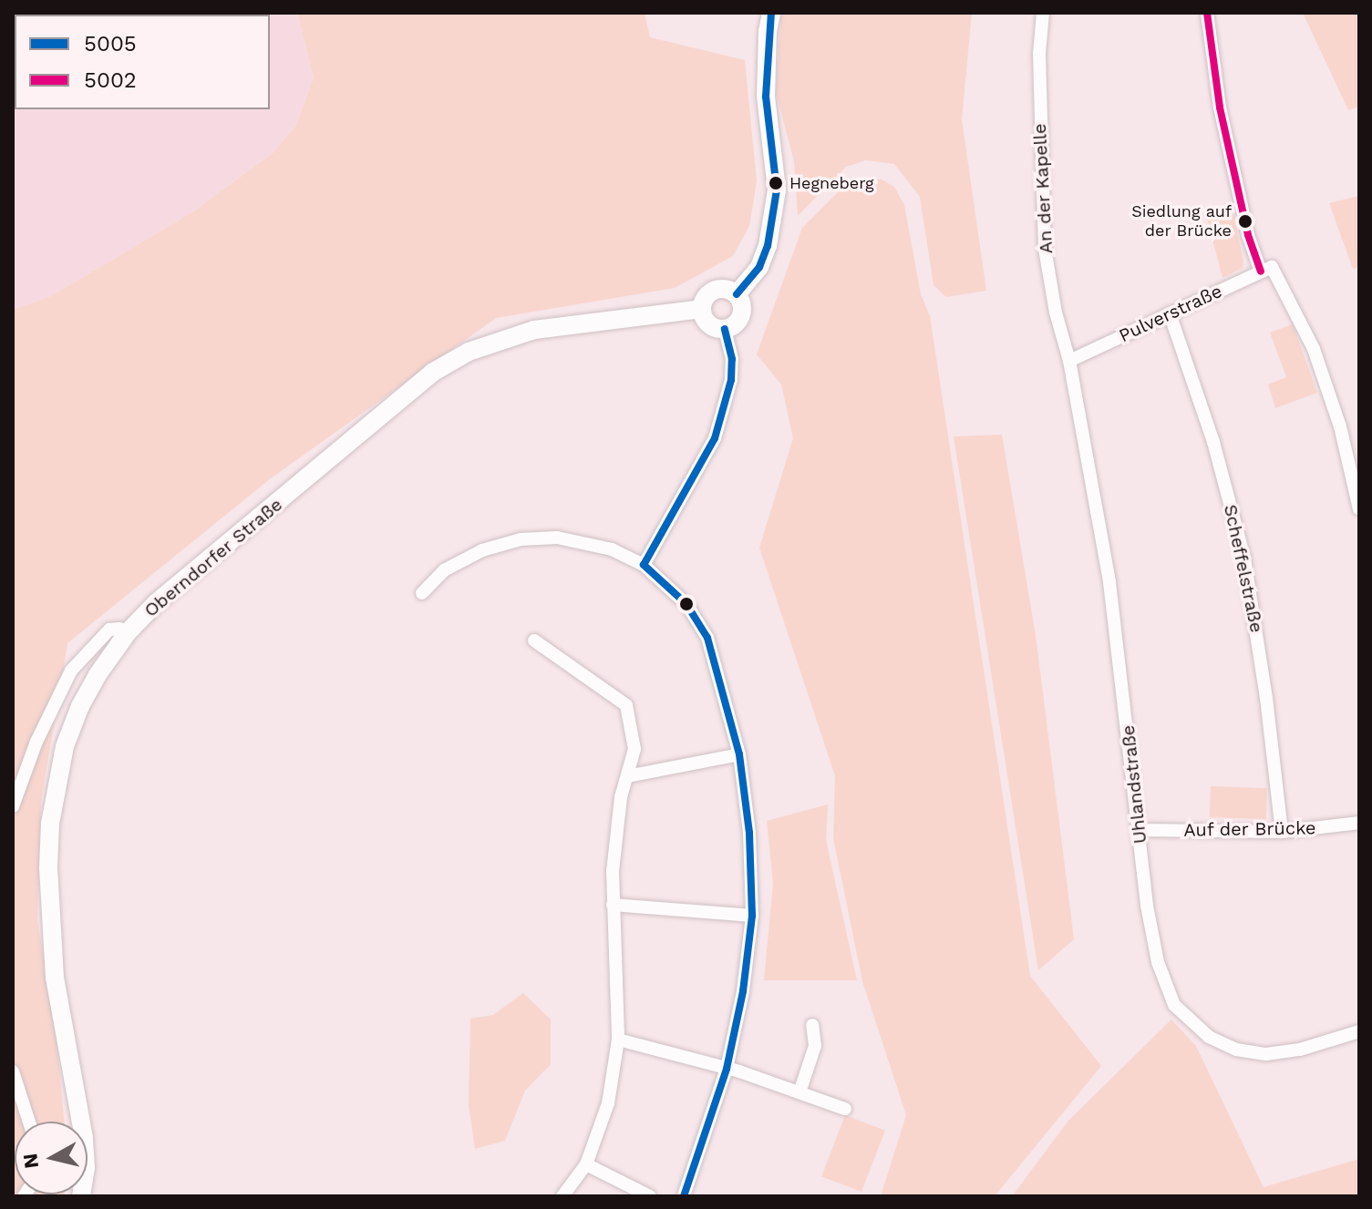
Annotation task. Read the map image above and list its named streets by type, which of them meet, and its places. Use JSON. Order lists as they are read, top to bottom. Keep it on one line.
{"streets":{"street":["An der Kapelle","Pulverstraße","Oberndorfer Straße","Scheffelstraße","Uhlandstraße","Auf der Brücke"]},"crossings":[["An der Kapelle","Pulverstraße"],["An der Kapelle","Uhlandstraße"],["Pulverstraße","Scheffelstraße"],["Pulverstraße","Uhlandstraße"],["Scheffelstraße","Auf der Brücke"],["Uhlandstraße","Auf der Brücke"]],"places":["Hegneberg","Siedlung auf der Brücke"],"lines":["transit line 5005","transit line 5002"],"legend":["5005","5002"],"north":"left"}
